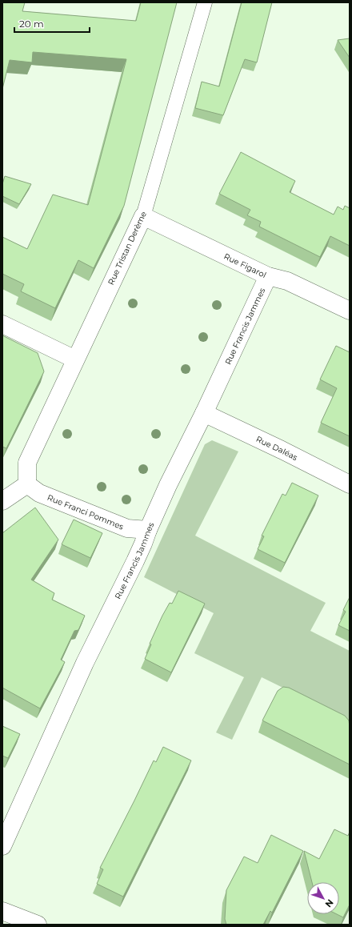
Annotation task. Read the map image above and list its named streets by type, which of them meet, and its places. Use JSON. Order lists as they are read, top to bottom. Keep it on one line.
{"streets":{"street":["Rue Tristan Derème","Rue Figarol","Rue Francis Jammes","Rue Daléas","Rue Franci Pommes"]},"crossings":[["Rue Tristan Derème","Rue Figarol"],["Rue Tristan Derème","Rue Franci Pommes"],["Rue Figarol","Rue Francis Jammes"],["Rue Francis Jammes","Rue Daléas"],["Rue Francis Jammes","Rue Franci Pommes"]],"scale_bar":"20 m","north":"bottom right"}
